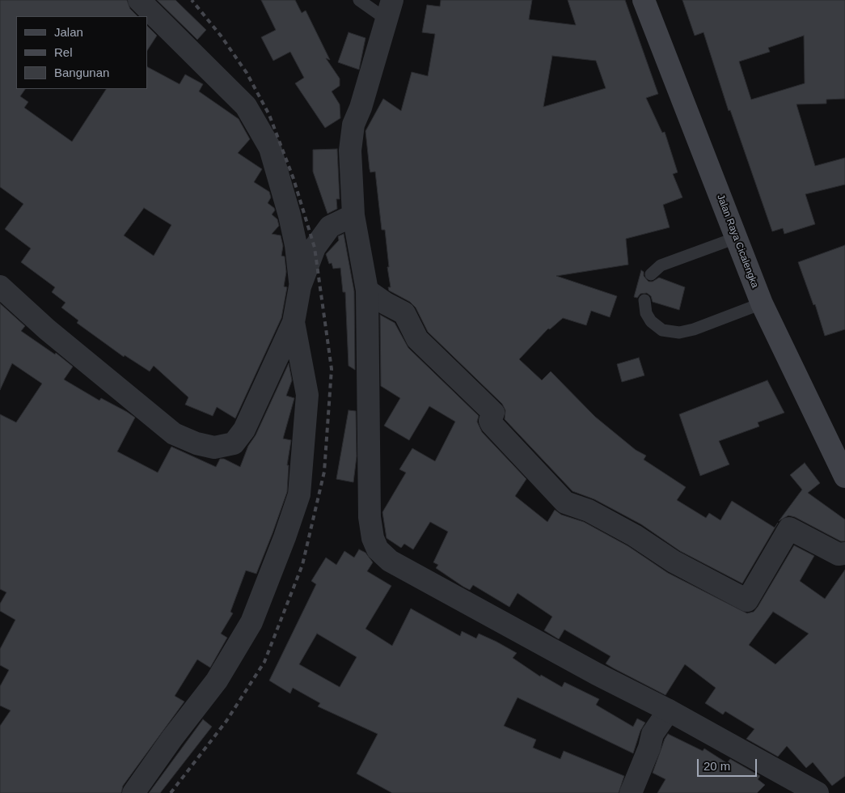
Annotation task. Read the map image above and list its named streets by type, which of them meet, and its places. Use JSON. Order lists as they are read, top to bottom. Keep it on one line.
{"streets":{"main road":["Jalan Raya Cicalengka"]},"legend":["Jalan","Rel","Bangunan"],"scale_bar":"20 m"}
